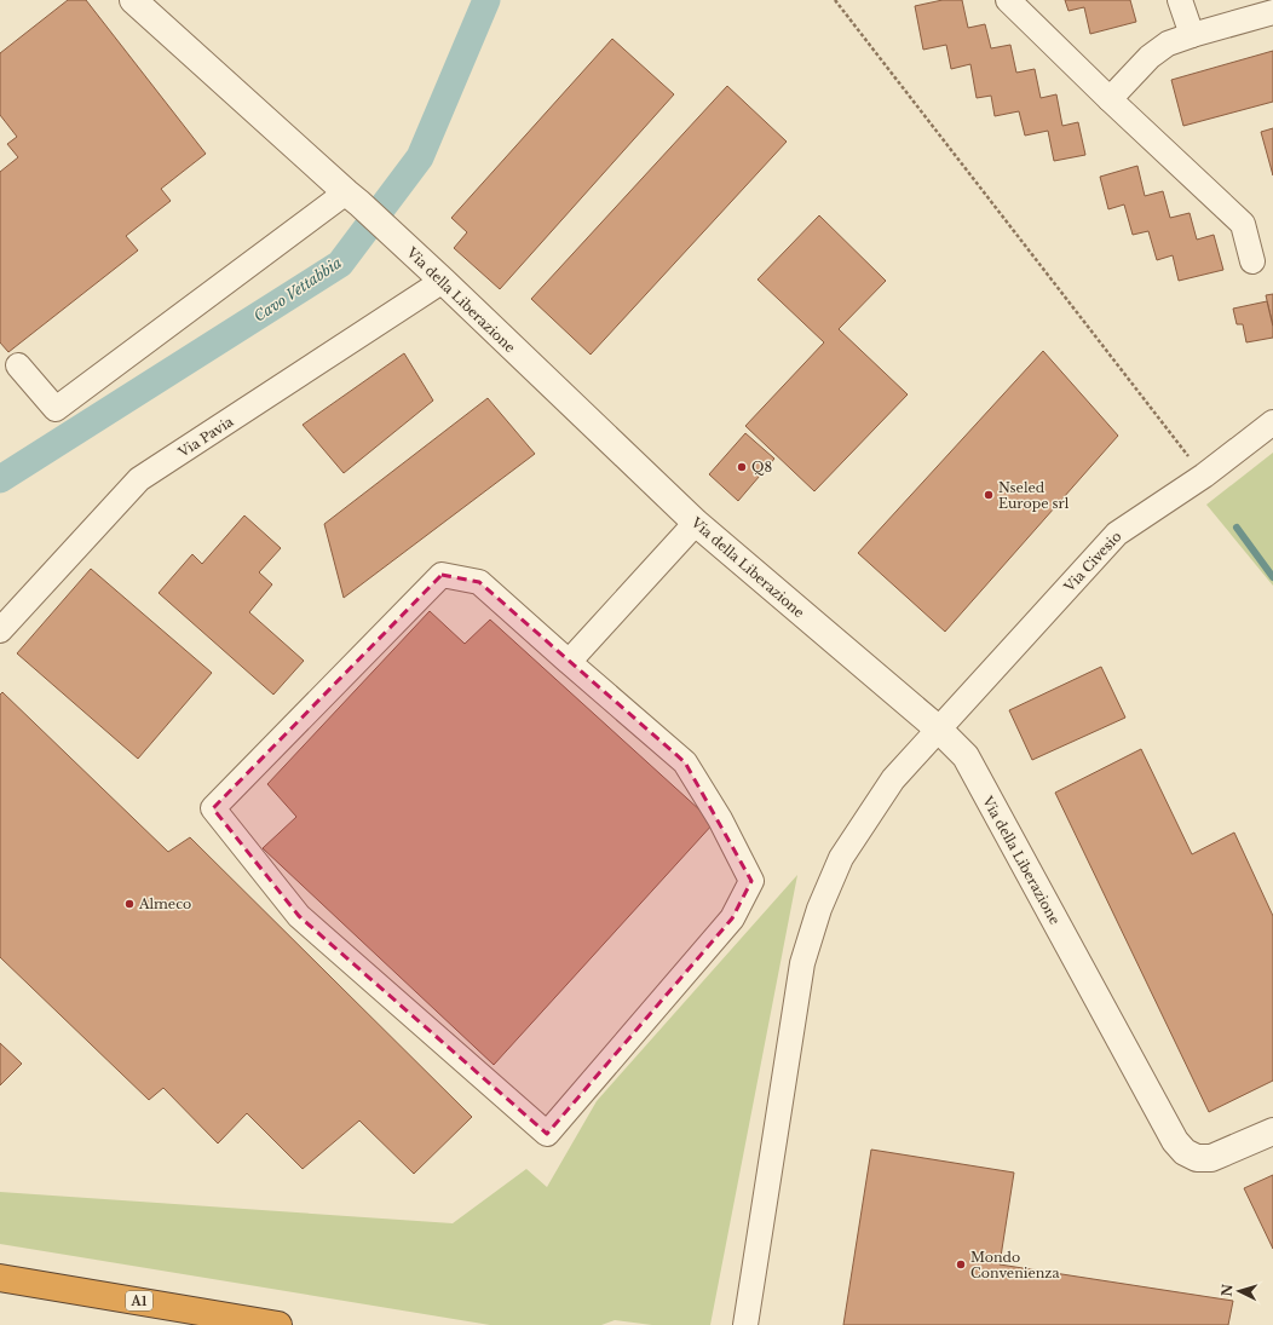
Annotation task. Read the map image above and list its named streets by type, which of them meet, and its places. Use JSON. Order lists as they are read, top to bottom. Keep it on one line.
{"streets":{"highway":["A1"],"street":["Via della Liberazione","Via Pavia","Via Civesio"]},"crossings":[["Via della Liberazione","Via Pavia"],["Via della Liberazione","Via Civesio"]],"water":["Cavo Vettabbia"],"places":["Q8","Nseled Europe srl","Almeco","Mondo Convenienza"],"north":"left"}
